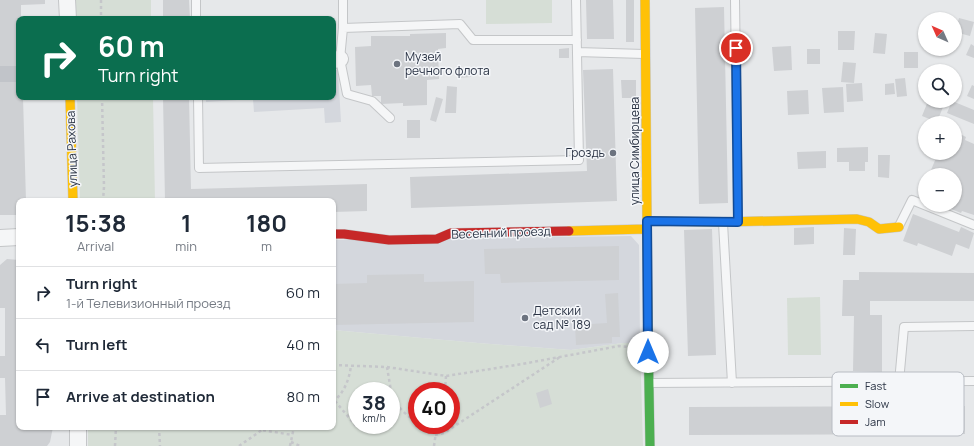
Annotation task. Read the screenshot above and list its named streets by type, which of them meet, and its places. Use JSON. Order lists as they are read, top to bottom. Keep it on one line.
{"streets":{"street":["улица Рахова","улица Симбирцева","Весенний проезд"]},"crossings":[["улица Симбирцева","Весенний проезд"]],"places":["Музей речного флота","Гроздь","Детский сад № 189"],"legend":["Fast","Slow","Jam"],"north":"top left","page":{"map_buttons":["+","−"],"turn":["60 m","Turn right"],"eta":["15:38","Arrival","1","min","180","m"],"list":[{"name":"Turn right","note":"1-й Телевизионный проезд","value":"60 m"},{"name":"Turn left","value":"40 m"},{"name":"Arrive at destination","value":"80 m"}],"speed":"38 km/h","limit":"40"}}
